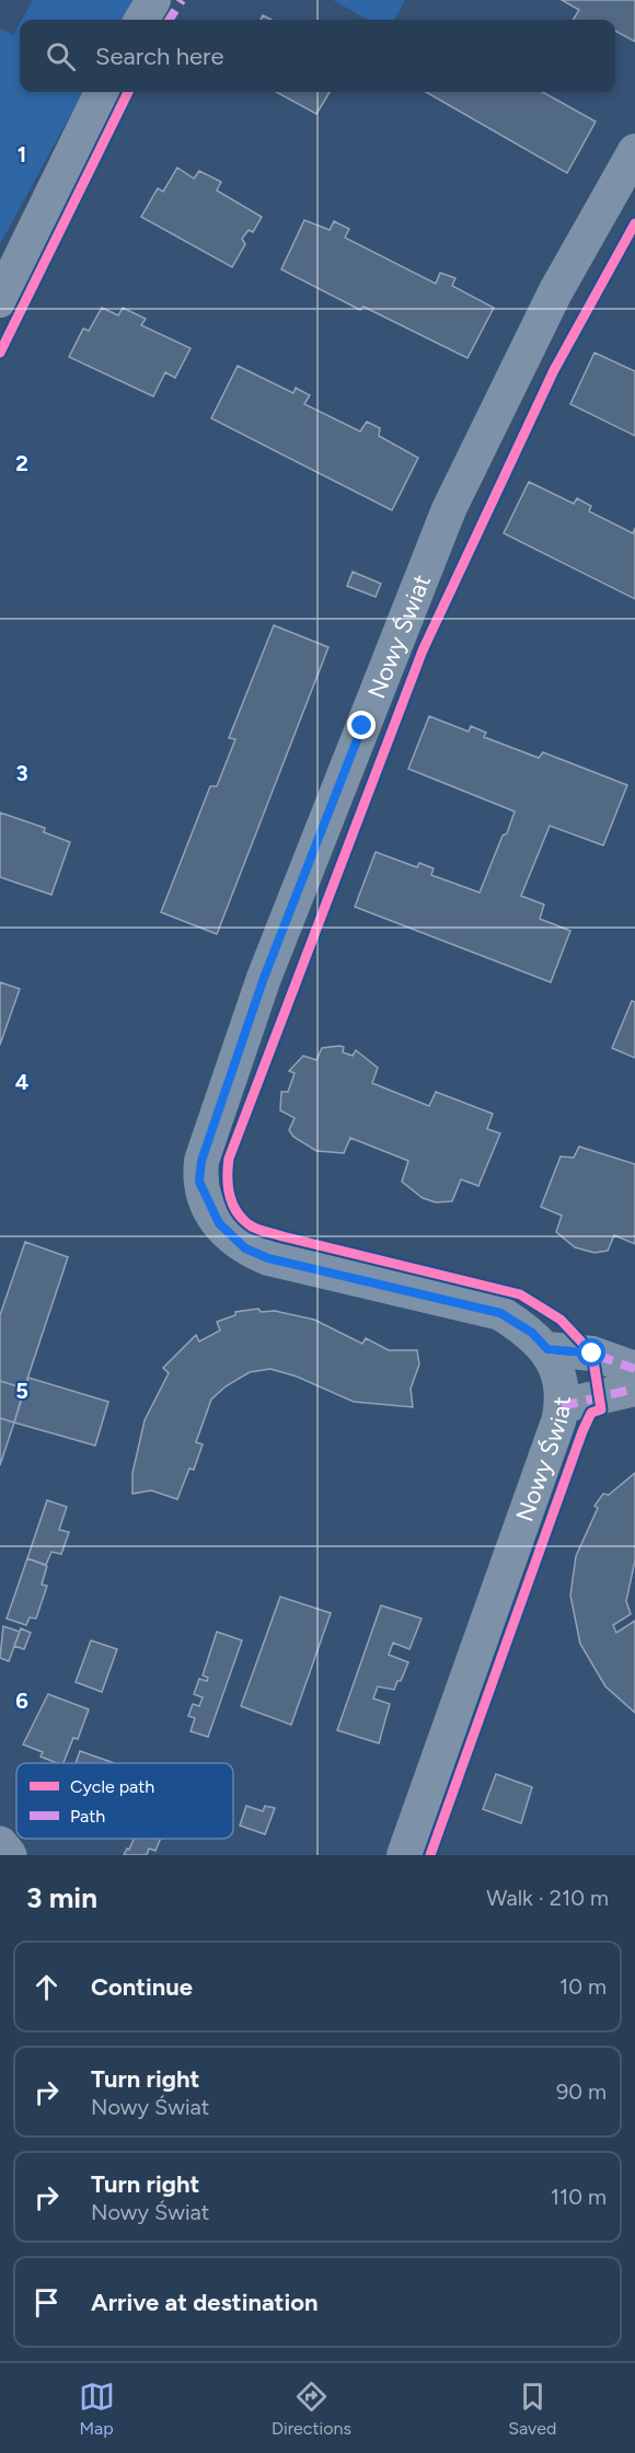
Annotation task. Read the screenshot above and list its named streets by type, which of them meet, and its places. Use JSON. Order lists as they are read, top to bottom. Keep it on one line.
{"streets":{"street":["Nowy Świat"]},"legend":["Cycle path","Path"],"page":{"search":"Search here","heading":["3 min","Walk · 210 m"],"list":[["Continue","10 m"],["Turn right","Nowy Świat","90 m"],["Turn right","Nowy Świat","110 m"],"Arrive at destination"],"nav":["Map","Directions","Saved"]},"grid":{"rows":["1","2","3","4","5","6"]}}
